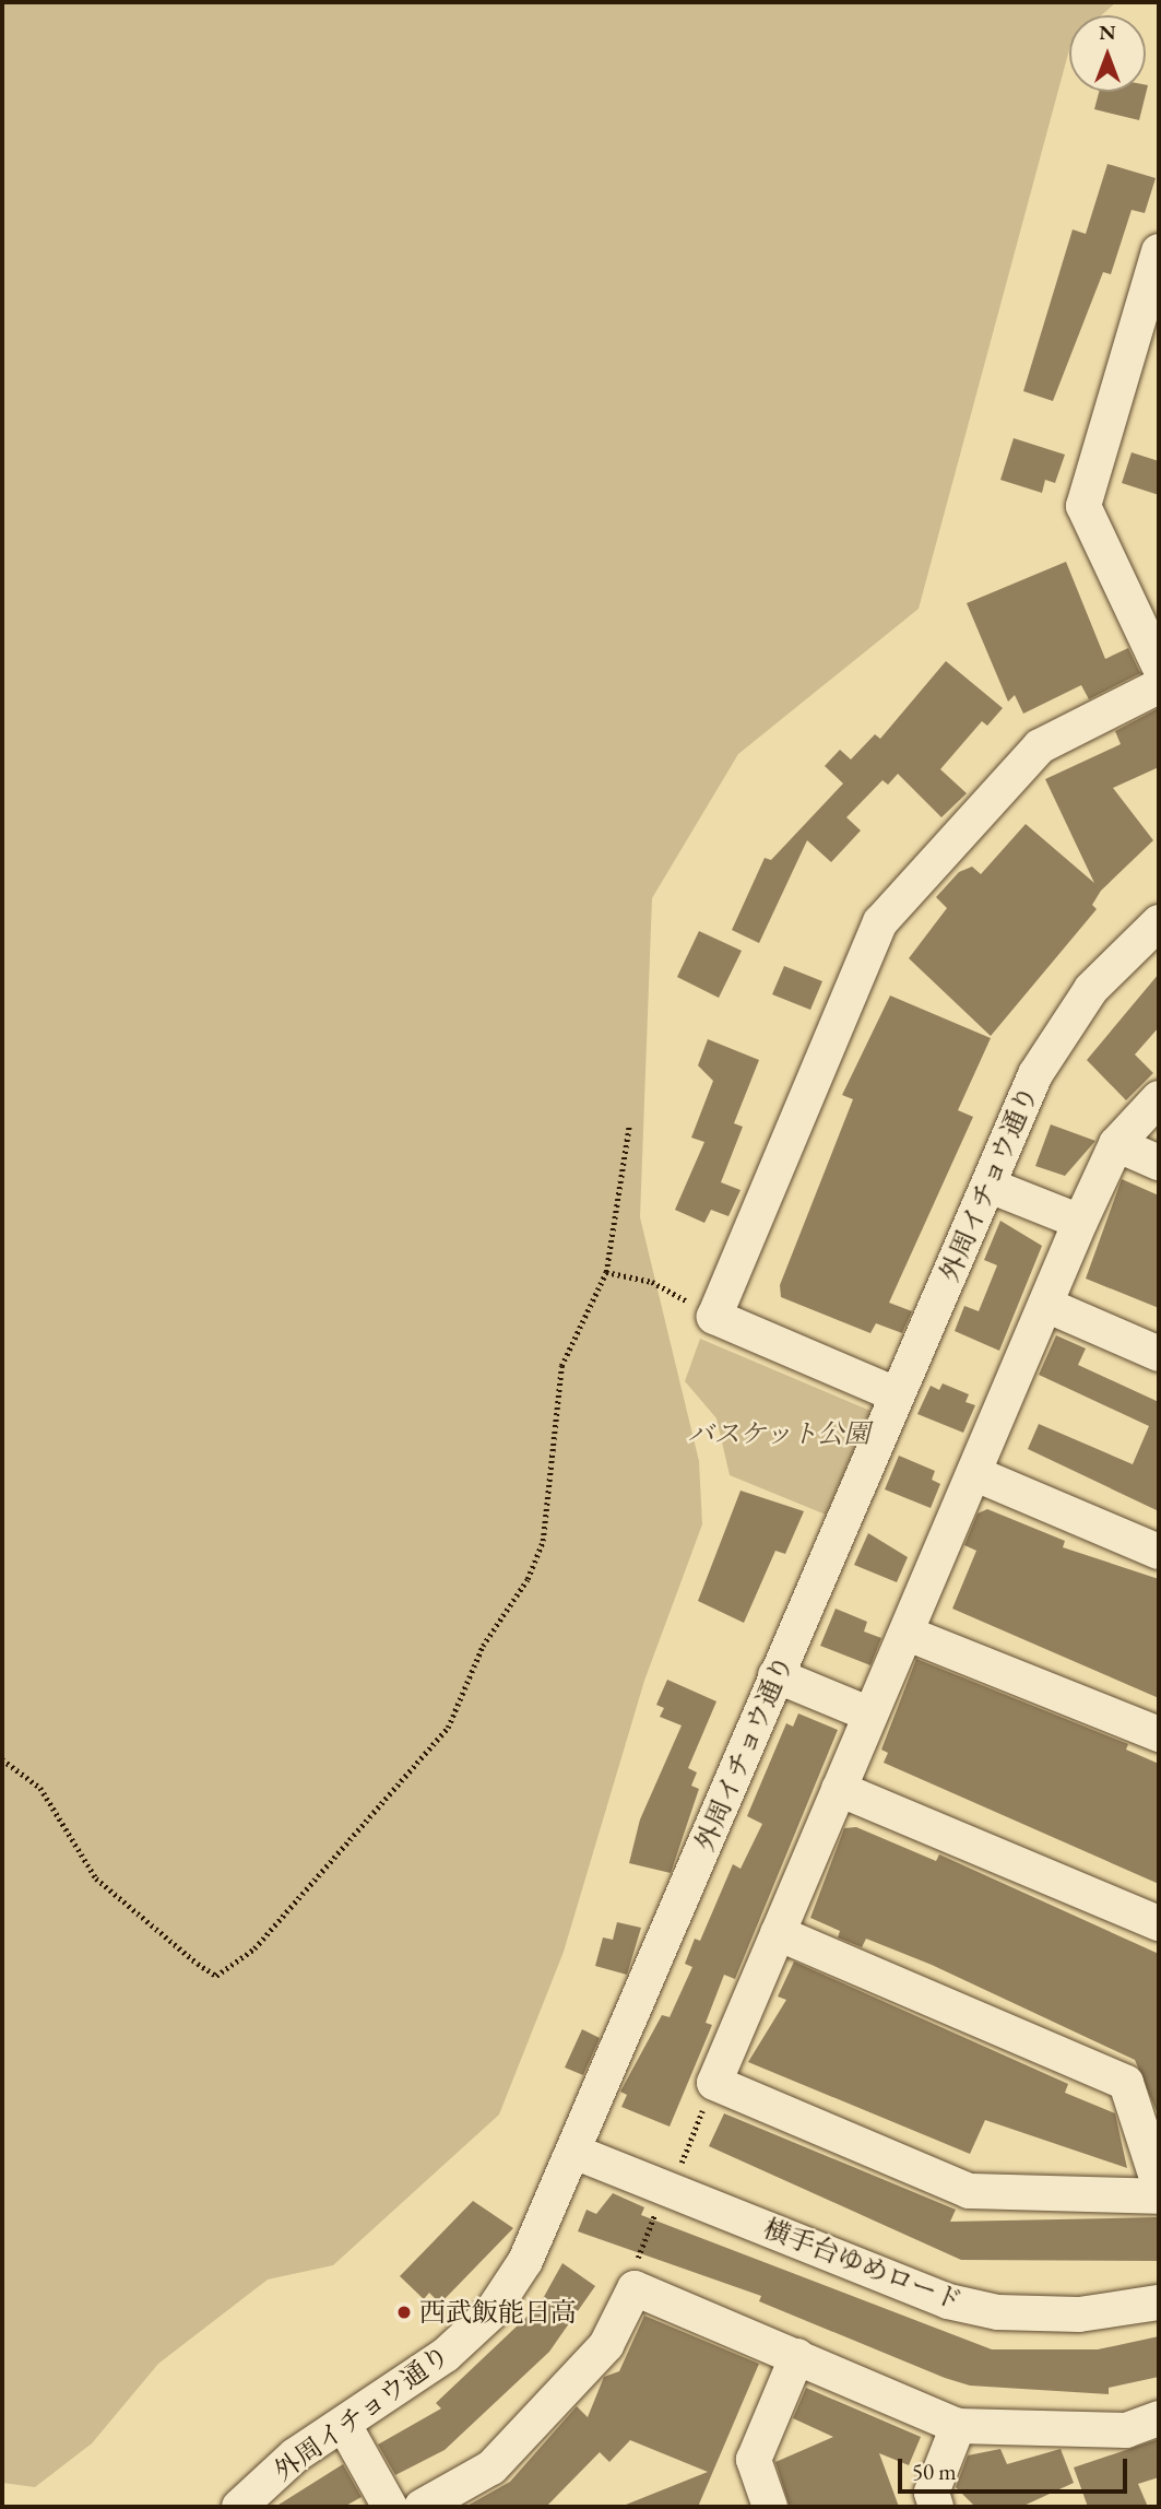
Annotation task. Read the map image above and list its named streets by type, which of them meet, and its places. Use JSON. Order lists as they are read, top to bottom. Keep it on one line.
{"streets":{"street":["外周イチョウ通り","横手台ゆめロード"]},"crossings":[["外周イチョウ通り","横手台ゆめロード"]],"parks":["バスケット公園"],"places":["西武飯能日高"],"scale_bar":"50 m","north":"top"}
